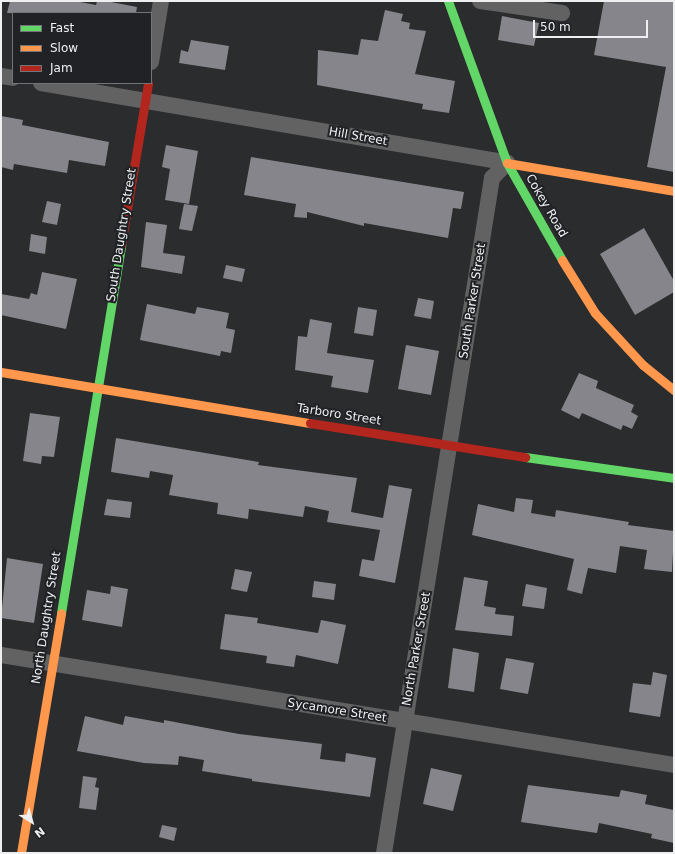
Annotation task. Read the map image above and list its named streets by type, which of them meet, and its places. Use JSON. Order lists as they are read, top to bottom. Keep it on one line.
{"streets":{"street":["Hill Street","Cokey Road","South Daughtry Street","South Parker Street","Tarboro Street","North Daughtry Street","North Parker Street","Sycamore Street"]},"crossings":[["Hill Street","Cokey Road"],["Hill Street","South Daughtry Street"],["Hill Street","South Parker Street"],["Cokey Road","South Parker Street"],["South Daughtry Street","Tarboro Street"],["South Daughtry Street","North Daughtry Street"],["South Parker Street","Tarboro Street"],["South Parker Street","North Parker Street"],["Tarboro Street","North Daughtry Street"],["Tarboro Street","North Parker Street"],["North Daughtry Street","Sycamore Street"],["North Parker Street","Sycamore Street"]],"legend":["Fast","Slow","Jam"],"scale_bar":"50 m","north":"bottom right"}
